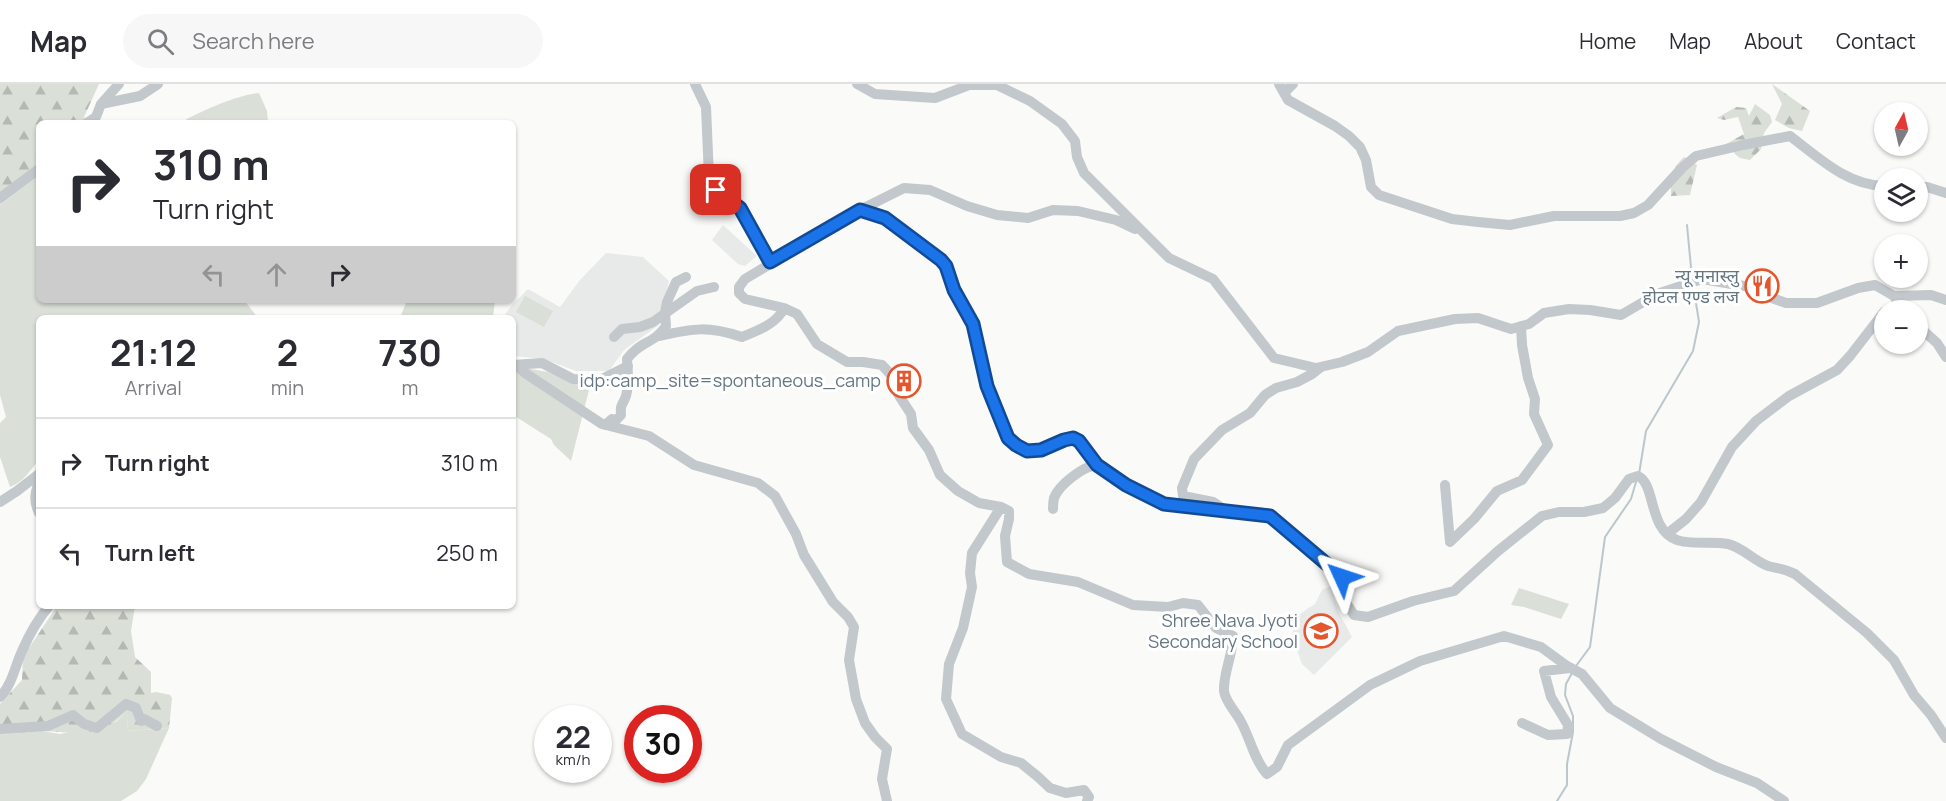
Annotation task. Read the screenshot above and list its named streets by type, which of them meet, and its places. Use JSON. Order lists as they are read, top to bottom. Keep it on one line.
{"places":{"restaurant":["न्यू मनास्लु होटल एण्ड लज"],"building":["idp:camp_site=spontaneous_camp"],"school or university":["Shree Nava Jyoti Secondary School"]},"north":"top","page":{"header":"Map","search":"Search here","nav":["Home","Map","About","Contact"],"map_buttons":["+","−"],"turn":["310 m","Turn right"],"eta":["21:12","Arrival","2","min","730","m"],"list":[{"name":"Turn right","value":"310 m"},{"name":"Turn left","value":"250 m"}],"speed":"22 km/h","limit":"30"}}
